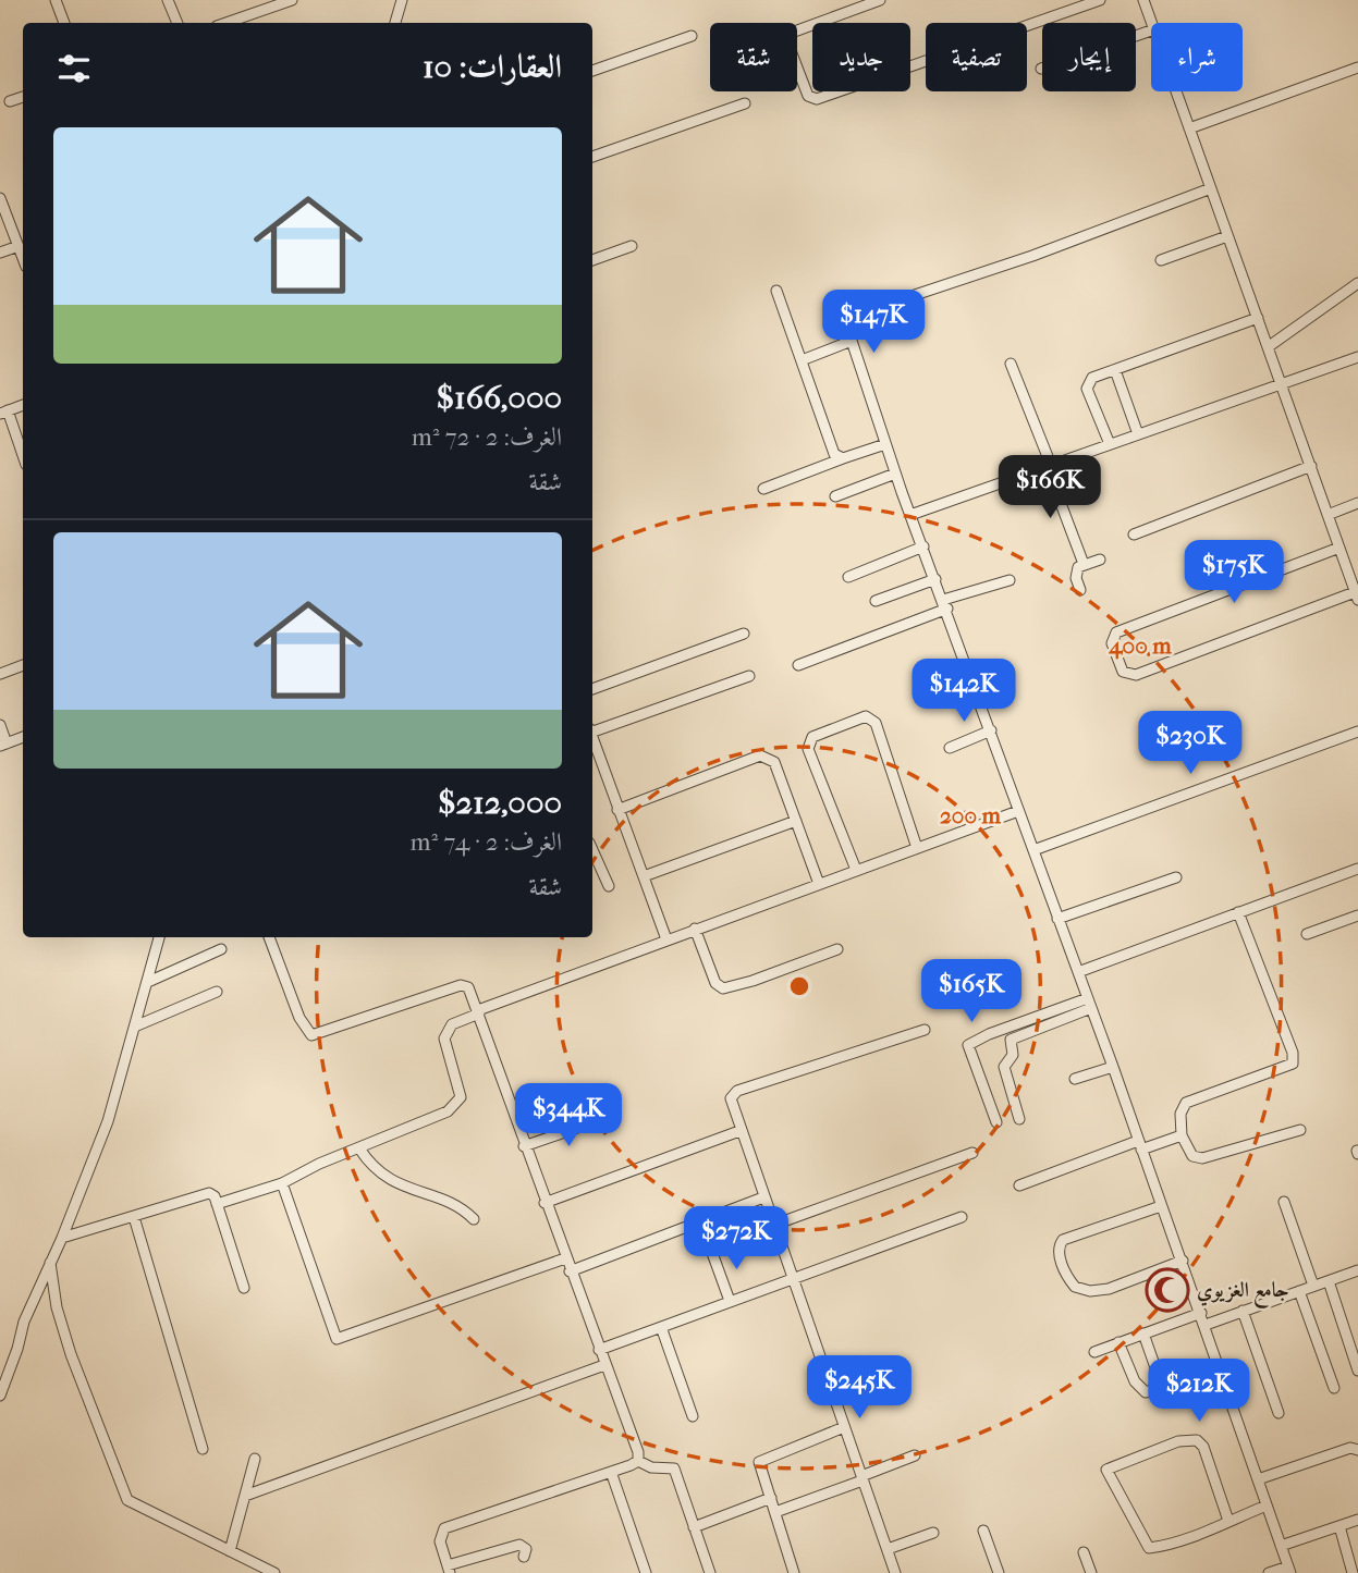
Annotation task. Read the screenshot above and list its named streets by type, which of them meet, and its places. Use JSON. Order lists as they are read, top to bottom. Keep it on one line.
{"places":{"mosque":["جامع الغزيوي"]},"page":{"chip":["شراء","إيجار","تصفية","جديد","شقة"],"heading":"العقارات: 10","list":[{"name":"$166,000","note":"الغرف: 2 · 72 m² · شقة"},{"name":"$212,000","note":"الغرف: 2 · 74 m² · شقة"}],"price":["$147K","$166K","$175K","$142K","$230K","$165K","$344K","$272K","$245K","$212K"]},"rings":["400 m","200 m"]}
